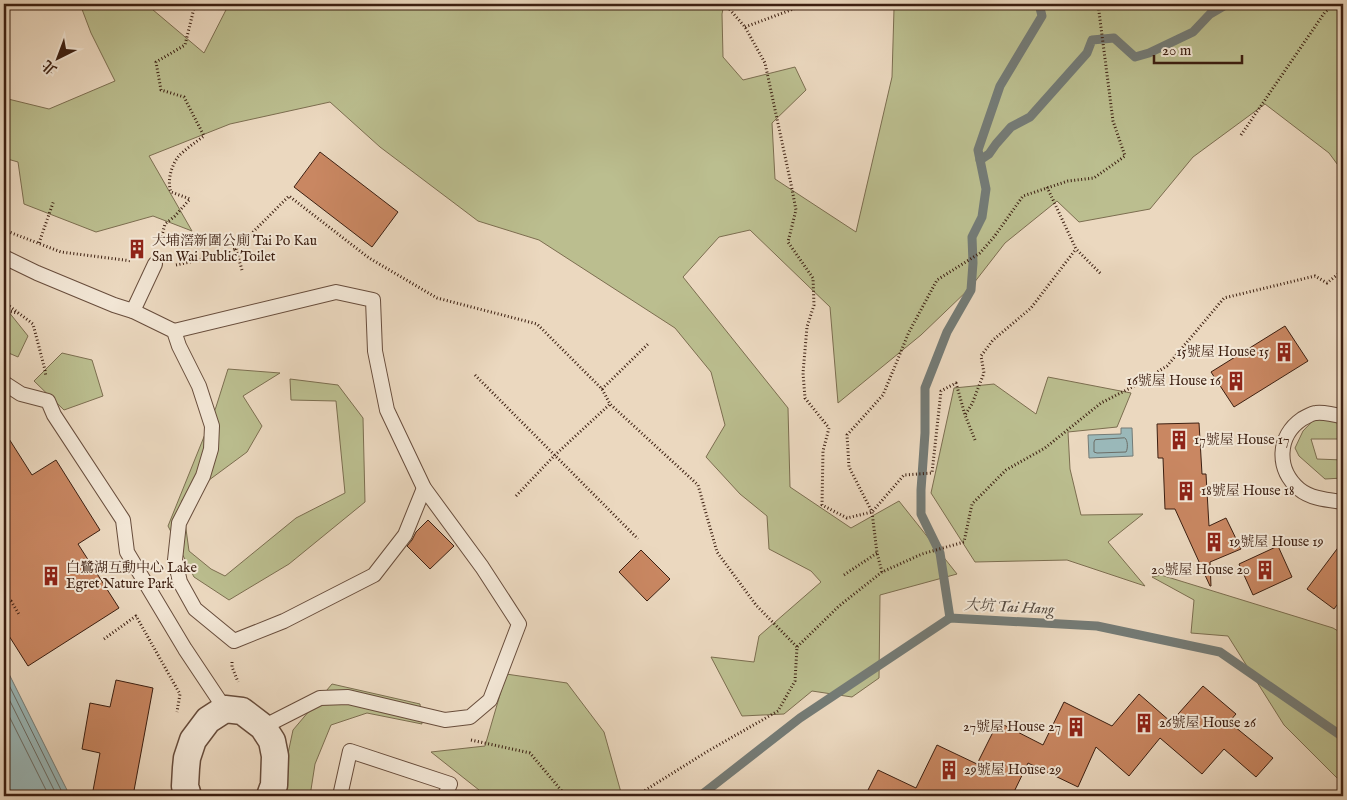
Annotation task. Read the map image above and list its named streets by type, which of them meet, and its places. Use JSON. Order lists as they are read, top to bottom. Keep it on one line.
{"water":["大坑 Tai Hang"],"places":{"building":["大埔滘新圍公廁 Tai Po Kau San Wai Public Toilet","15號屋 House 15","16號屋 House 16","17號屋 House 17","18號屋 House 18","19號屋 House 19","20號屋 House 20","白鷺湖互動中心 Lake Egret Nature Park","26號屋 House 26","27號屋 House 27","29號屋 House 29"]},"scale_bar":"20 m","north":"bottom left"}
